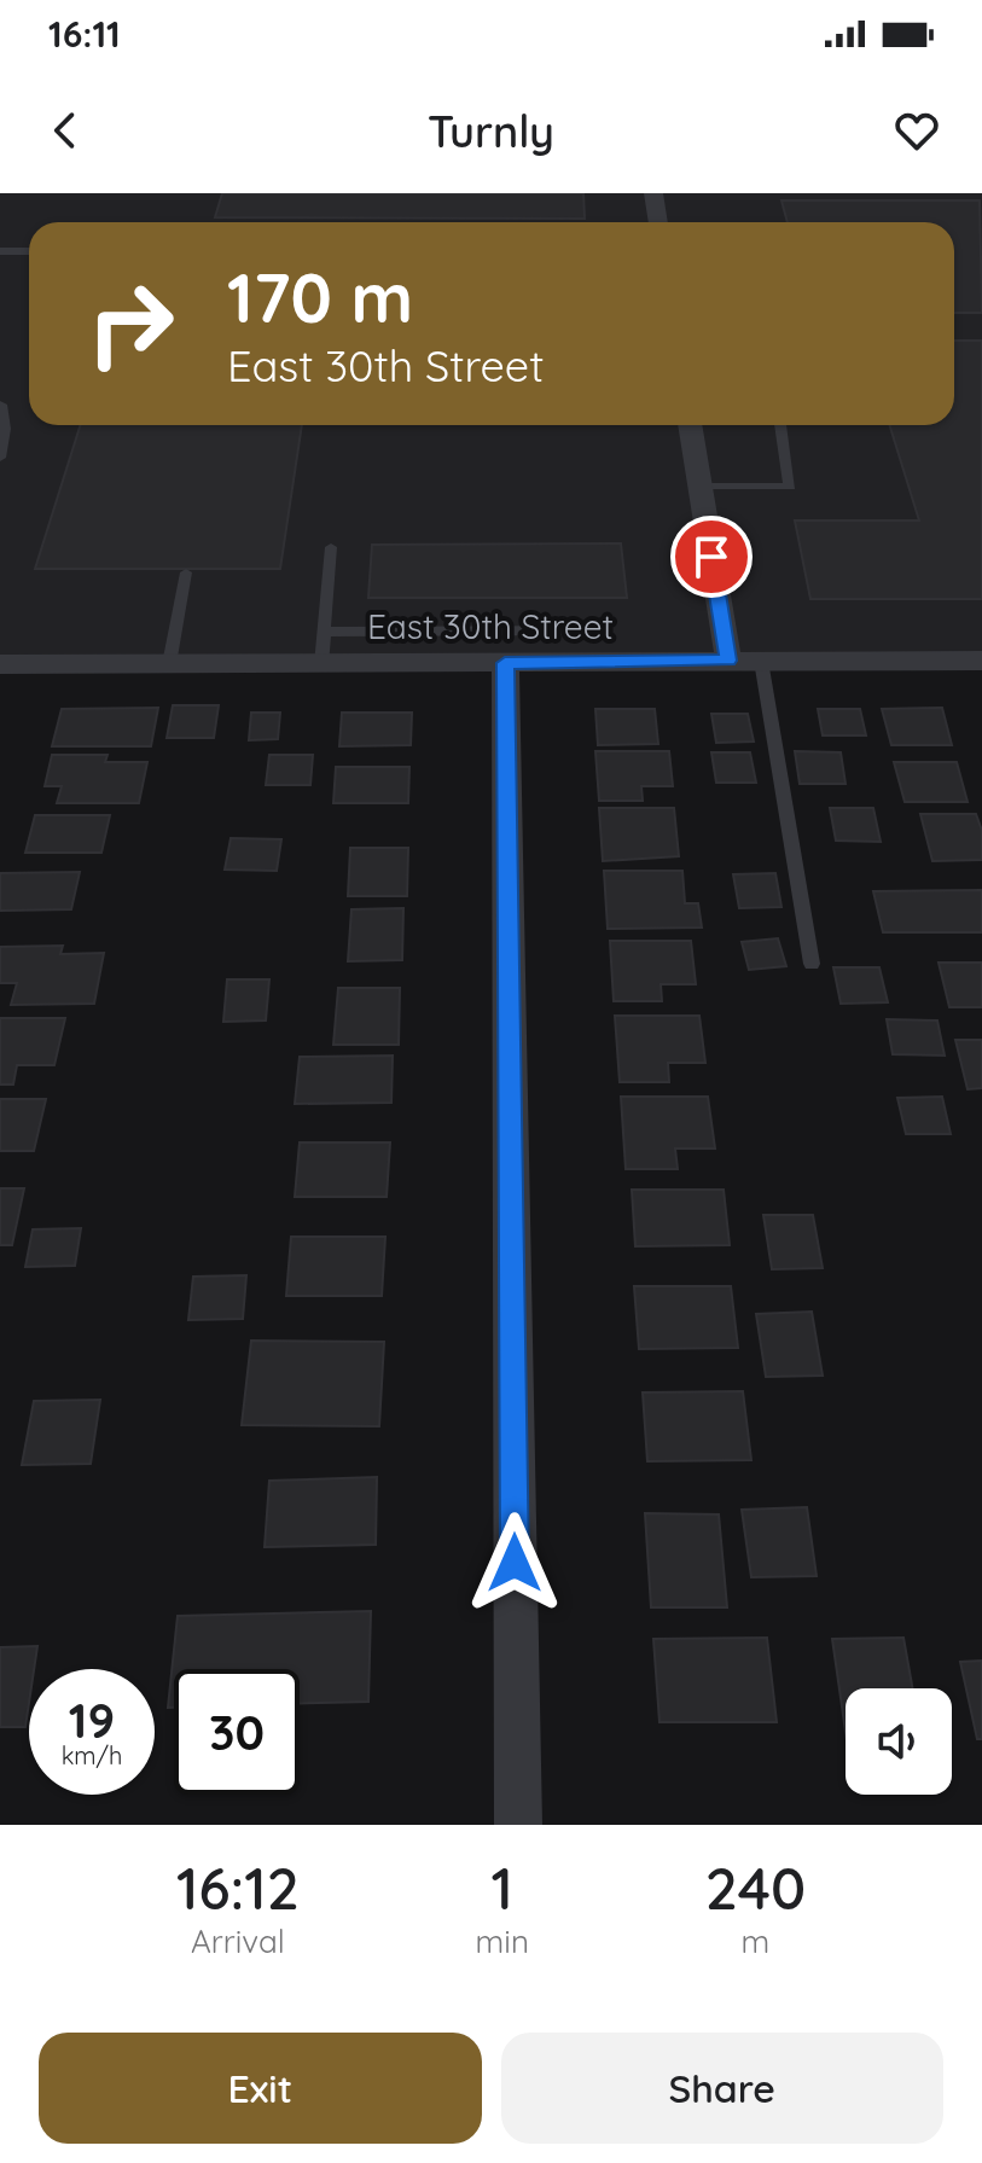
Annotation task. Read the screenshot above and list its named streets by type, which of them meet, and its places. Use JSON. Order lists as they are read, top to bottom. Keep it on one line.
{"streets":{"street":["East 30th Street"]},"page":{"status":"16:11","header":"Turnly","turn":["170 m","East 30th Street"],"speed":"19 km/h","limit":"30","eta":["16:12","Arrival","1","min","240","m"],"buttons":["Exit","Share"]}}
